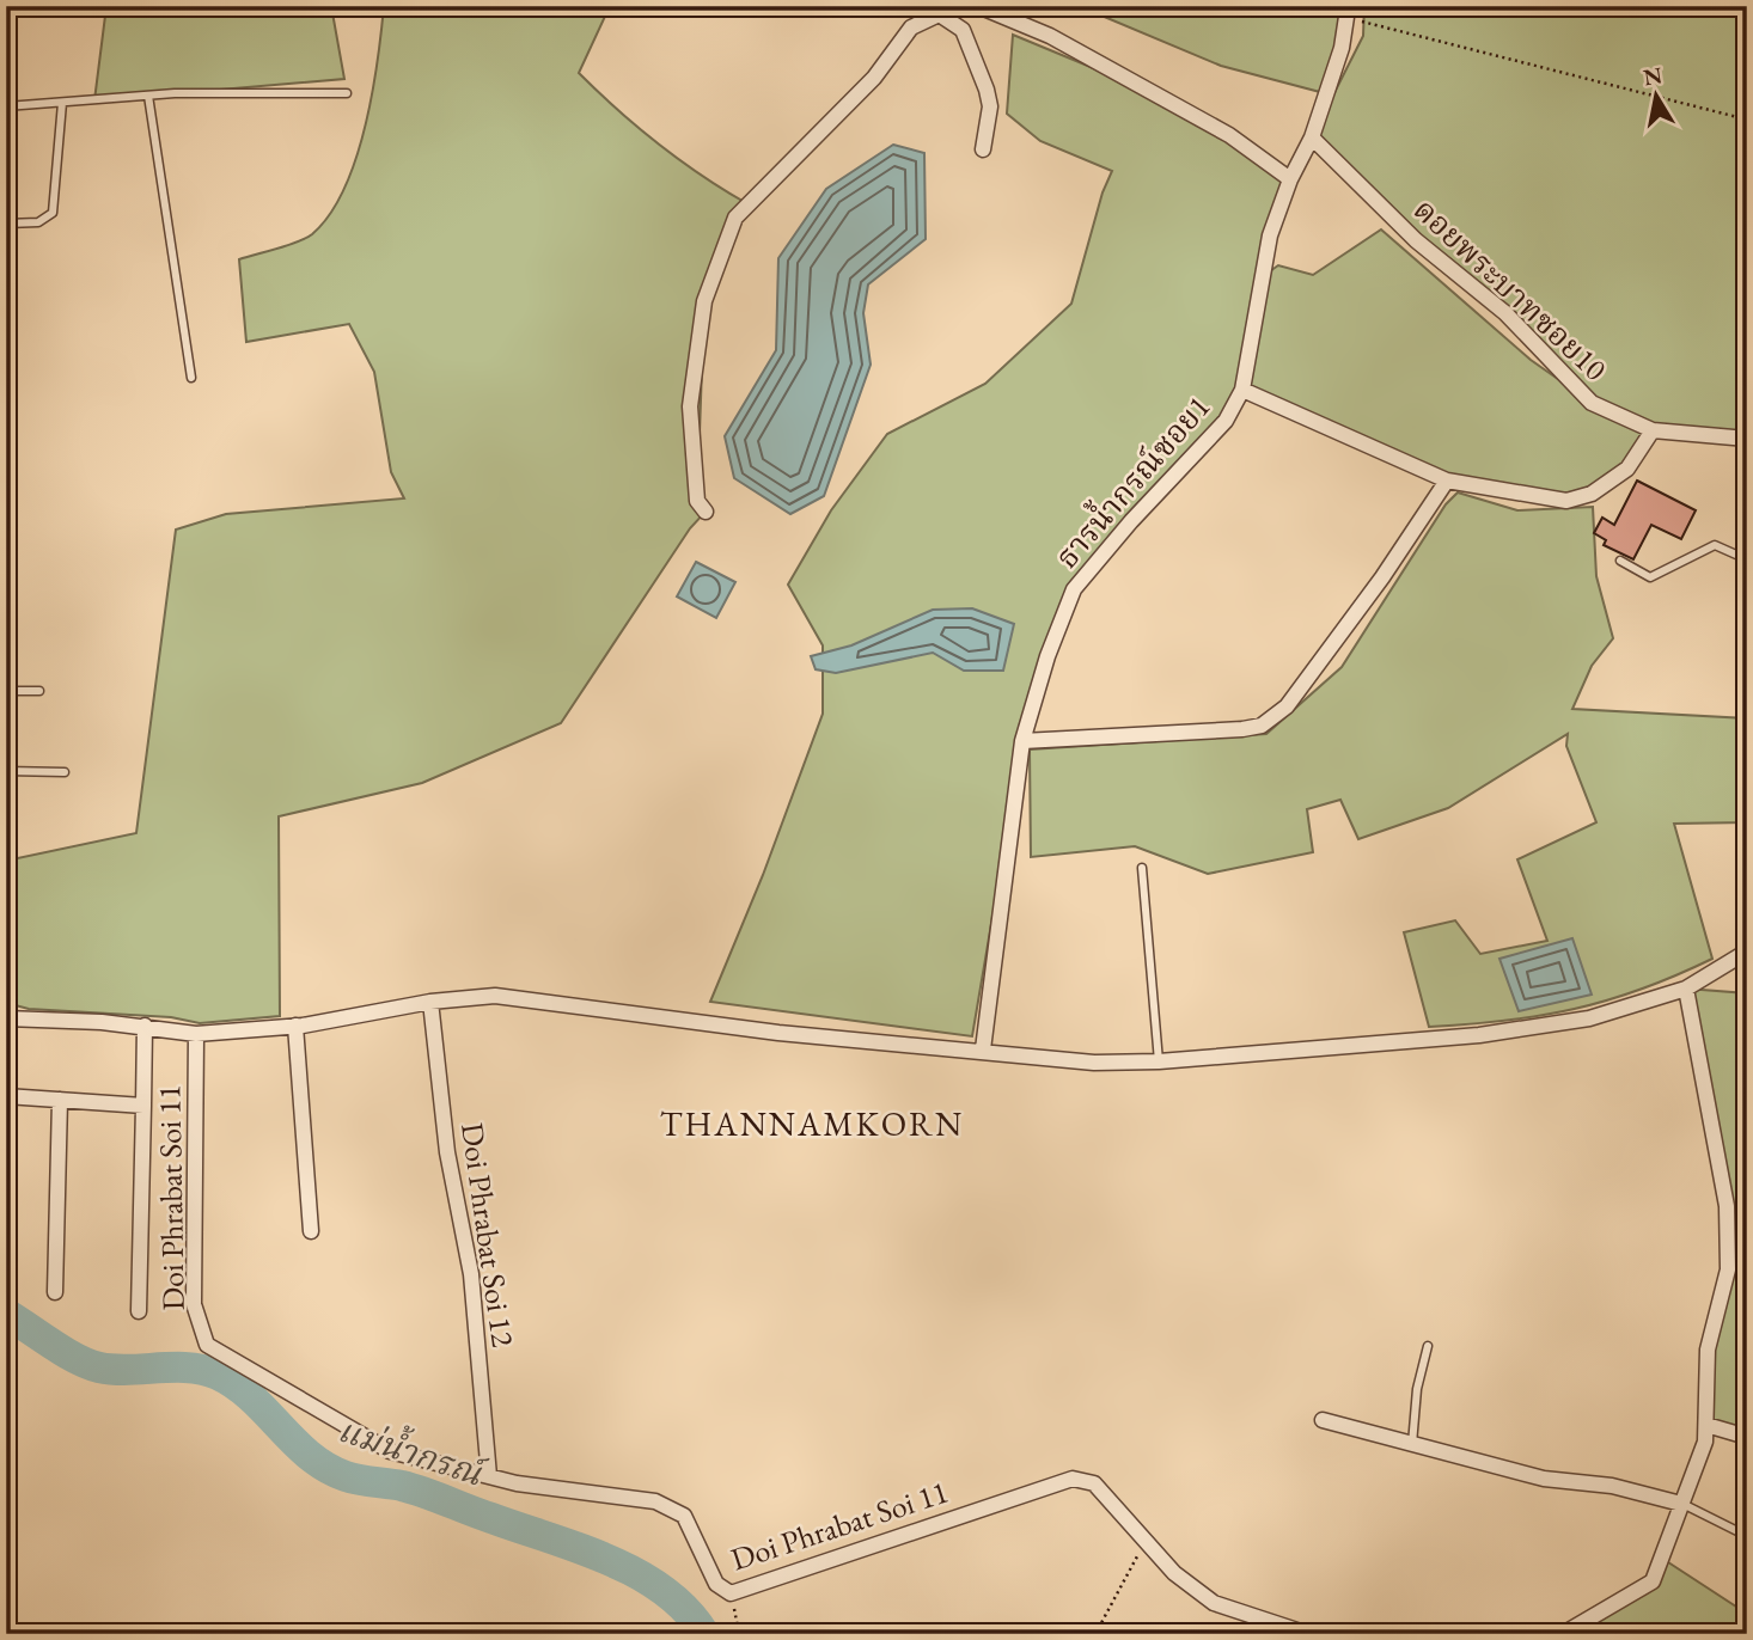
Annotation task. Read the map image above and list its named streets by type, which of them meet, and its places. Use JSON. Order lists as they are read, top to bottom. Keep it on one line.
{"streets":{"street":["ดอยพระบาทซอย10","ธารน้ำกรณ์ซอย1","Doi Phrabat Soi 11","Doi Phrabat Soi 12"]},"crossings":[["ดอยพระบาทซอย10","ธารน้ำกรณ์ซอย1"],["Doi Phrabat Soi 11","Doi Phrabat Soi 12"]],"districts":["THANNAMKORN"],"water":["แม่น้ำกรณ์"],"north":"top"}
